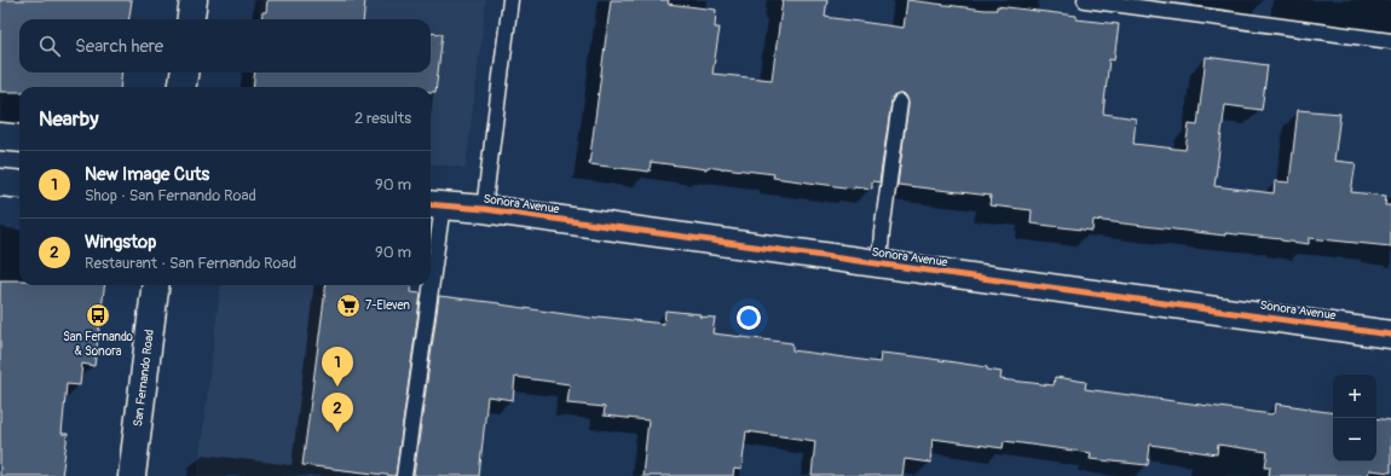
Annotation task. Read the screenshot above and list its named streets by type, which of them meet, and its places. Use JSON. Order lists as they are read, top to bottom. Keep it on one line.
{"streets":{"street":["Sonora Avenue","San Fernando Road"]},"places":{"supermarket":["7-Eleven"],"bus stop":["San Fernando & Sonora"]},"page":{"search":"Search here","heading":["Nearby","2 results"],"list":[{"mark":"1","name":"New Image Cuts","note":"Shop · San Fernando Road","value":"90 m"},{"mark":"2","name":"Wingstop","note":"Restaurant · San Fernando Road","value":"90 m"}],"pins":["1","2"],"map_buttons":["+","−"]}}
